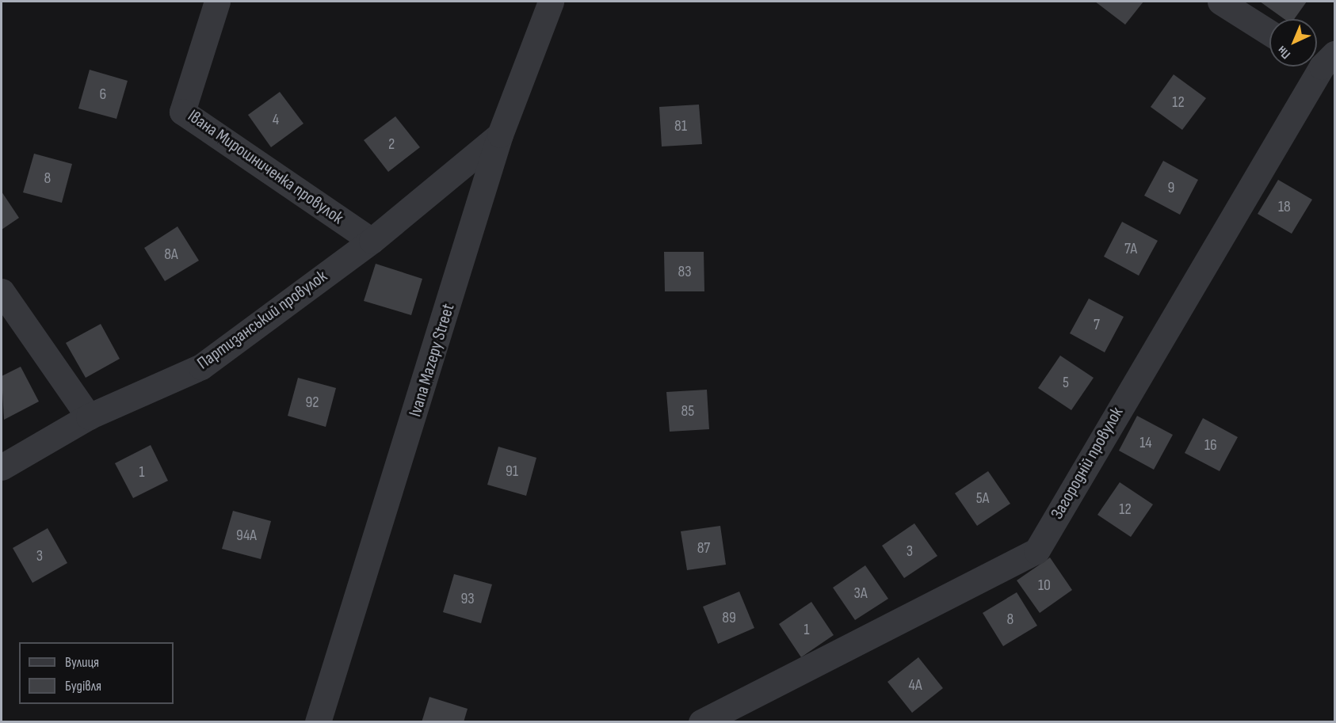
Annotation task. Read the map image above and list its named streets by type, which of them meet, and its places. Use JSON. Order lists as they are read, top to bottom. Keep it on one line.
{"streets":{"street":["Івана Мирошниченка провулок","Партизанський провулок","Ivana Mazepy Street","Загородній провулок"]},"crossings":[["Івана Мирошниченка провулок","Партизанський провулок"],["Партизанський провулок","Ivana Mazepy Street"]],"house_numbers":["6","12","4","81","2","8","9","18","7А","8А","83","7","5","92","85","14","16","91","1","5А","12","94А","87","3","3","10","3А","93","89","8","1","4А"],"legend":["Вулиця","Будівля"],"north":"bottom left"}
